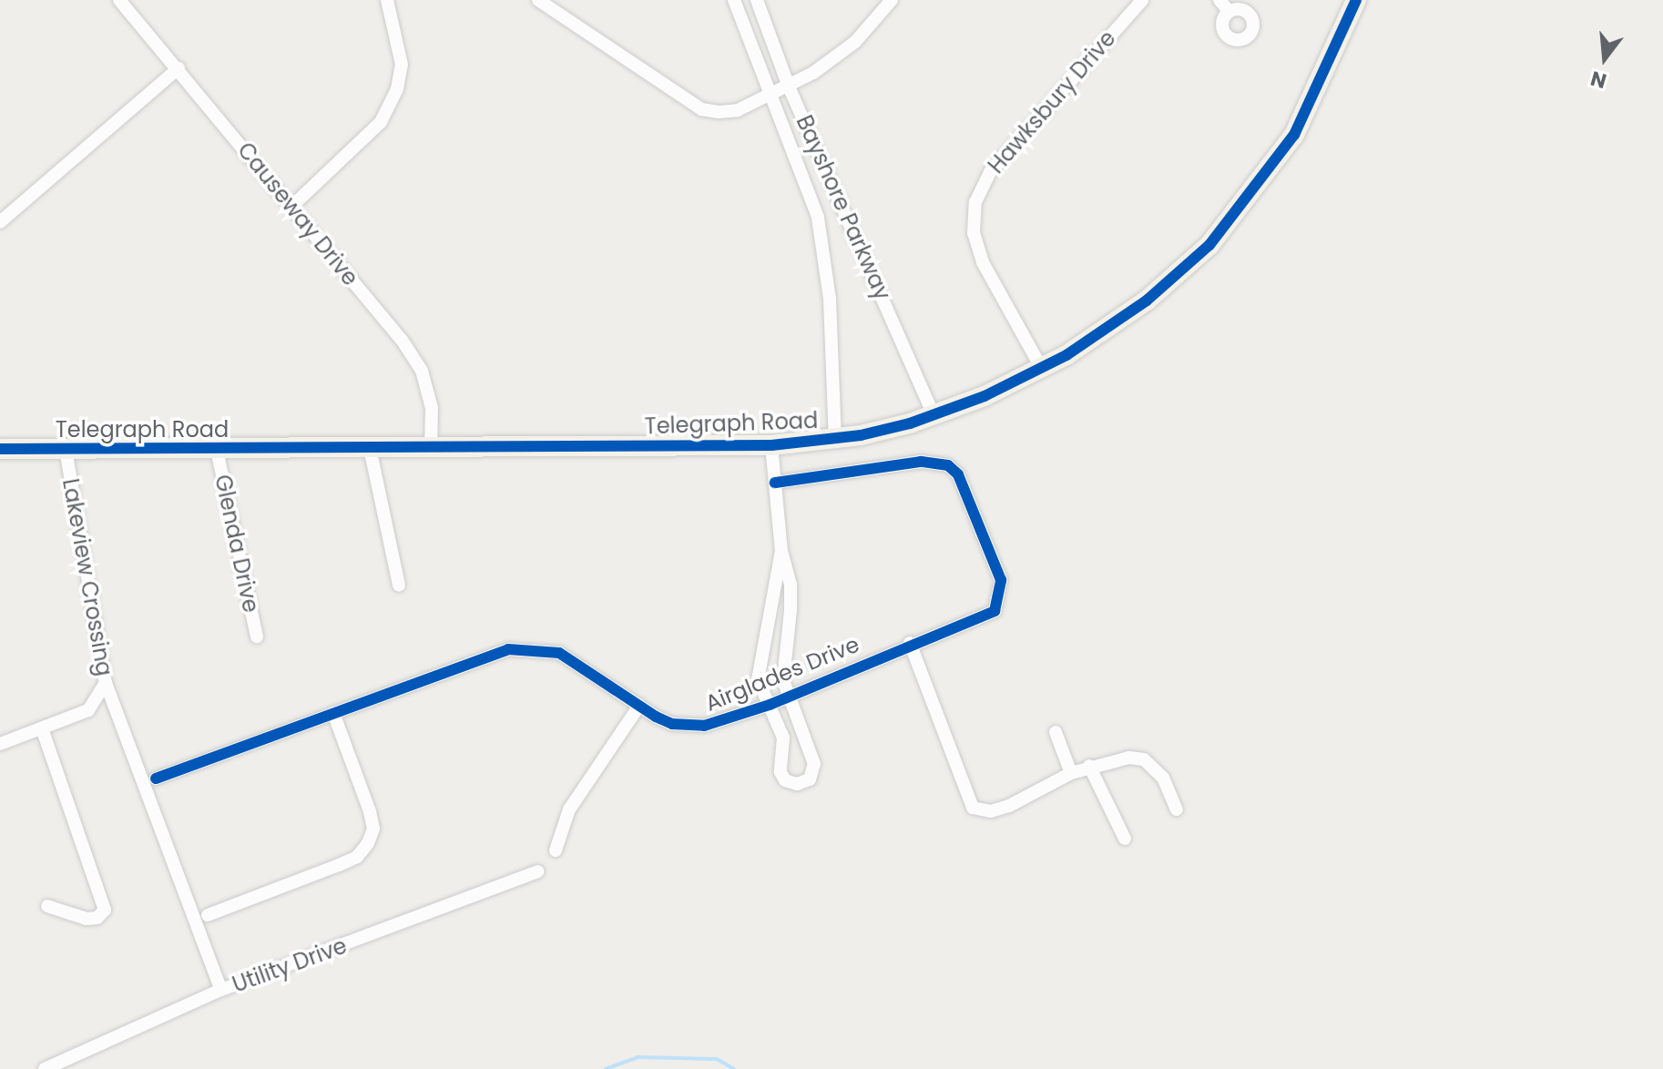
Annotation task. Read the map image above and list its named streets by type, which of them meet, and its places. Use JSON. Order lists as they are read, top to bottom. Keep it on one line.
{"streets":{"main road":["Telegraph Road"],"street":["Hawksbury Drive","Bayshore Parkway","Causeway Drive","Glenda Drive","Lakeview Crossing","Airglades Drive","Utility Drive"]},"crossings":[["Hawksbury Drive","Telegraph Road"],["Bayshore Parkway","Telegraph Road"],["Causeway Drive","Telegraph Road"],["Telegraph Road","Glenda Drive"],["Telegraph Road","Lakeview Crossing"],["Lakeview Crossing","Utility Drive"]],"north":"bottom"}
